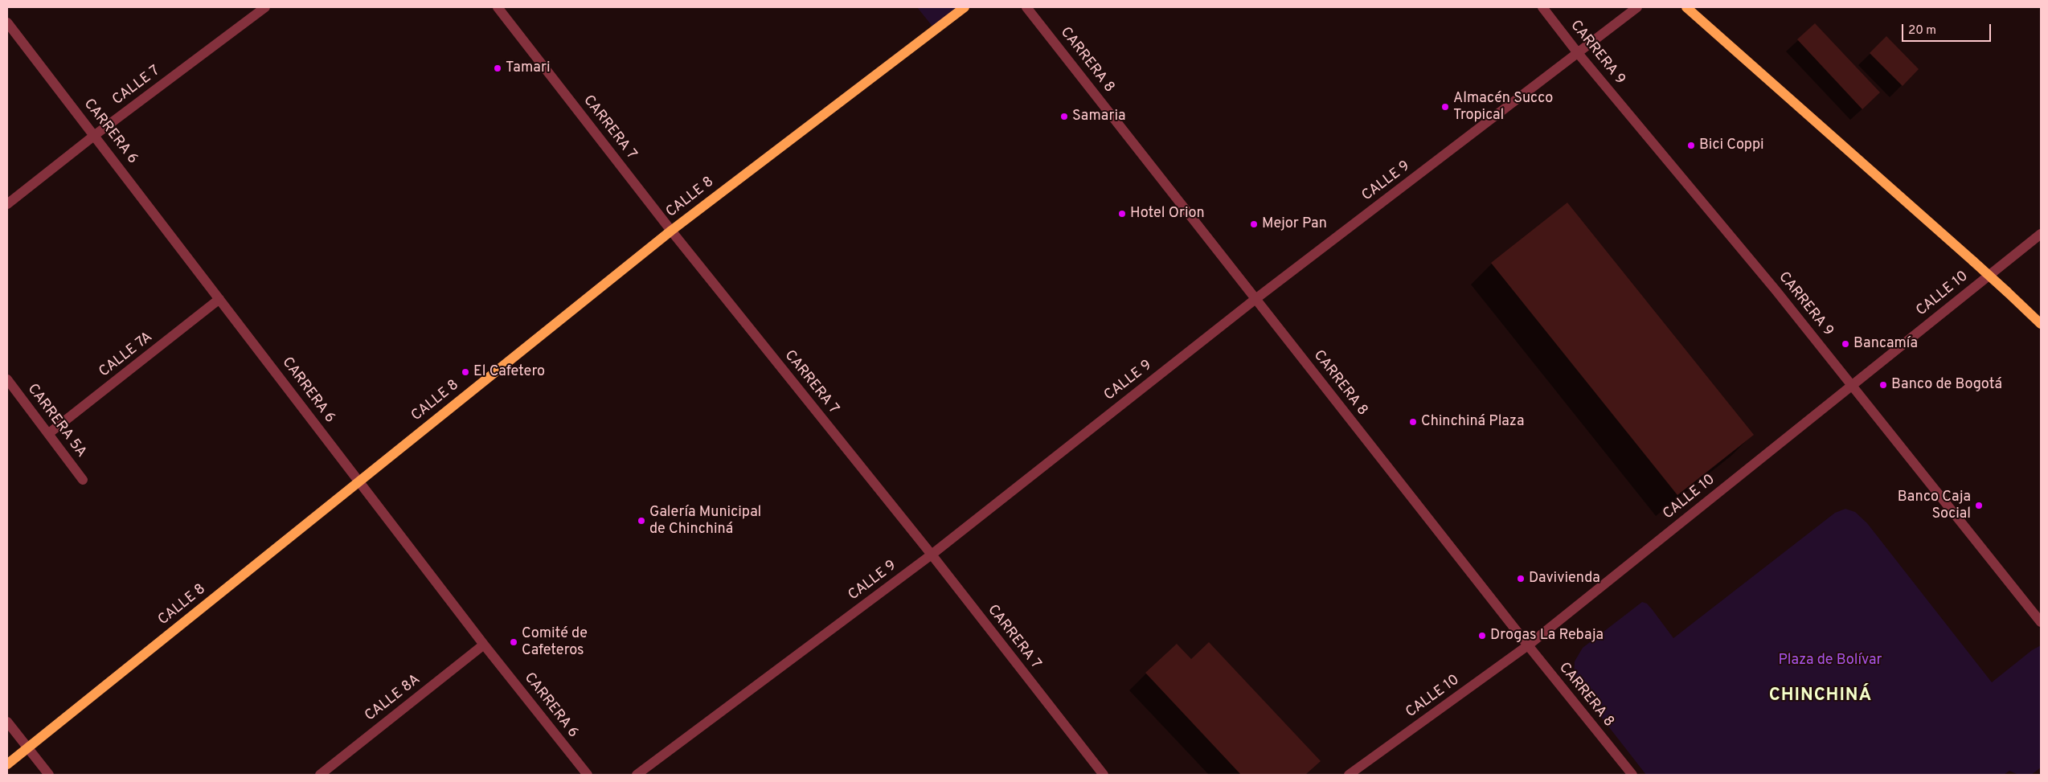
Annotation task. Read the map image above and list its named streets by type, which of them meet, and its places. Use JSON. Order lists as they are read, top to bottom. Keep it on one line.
{"streets":{"main road":["CALLE 8"],"street":["CARRERA 9","CARRERA 8","CALLE 7","CARRERA 7","CARRERA 6","CALLE 9","CALLE 10","CALLE 7A","CARRERA 5A","CALLE 8A"]},"crossings":[["CARRERA 9","CALLE 9"],["CARRERA 9","CALLE 10"],["CARRERA 8","CALLE 9"],["CARRERA 8","CALLE 10"],["CALLE 7","CARRERA 6"],["CARRERA 7","CALLE 9"],["CARRERA 7","CALLE 8"],["CARRERA 6","CALLE 8"],["CARRERA 6","CALLE 7A"],["CARRERA 6","CALLE 8A"],["CALLE 7A","CARRERA 5A"]],"districts":["CHINCHINÁ"],"parks":["Plaza de Bolívar"],"places":["Tamari","Almacén Succo Tropical","Samaria","Bici Coppi","Hotel Orion","Mejor Pan","Bancamía","El Cafetero","Banco de Bogotá","Chinchiná Plaza","Banco Caja Social","Galería Municipal de Chinchiná","Davivienda","Drogas La Rebaja","Comité de Cafeteros"],"scale_bar":"20 m"}
